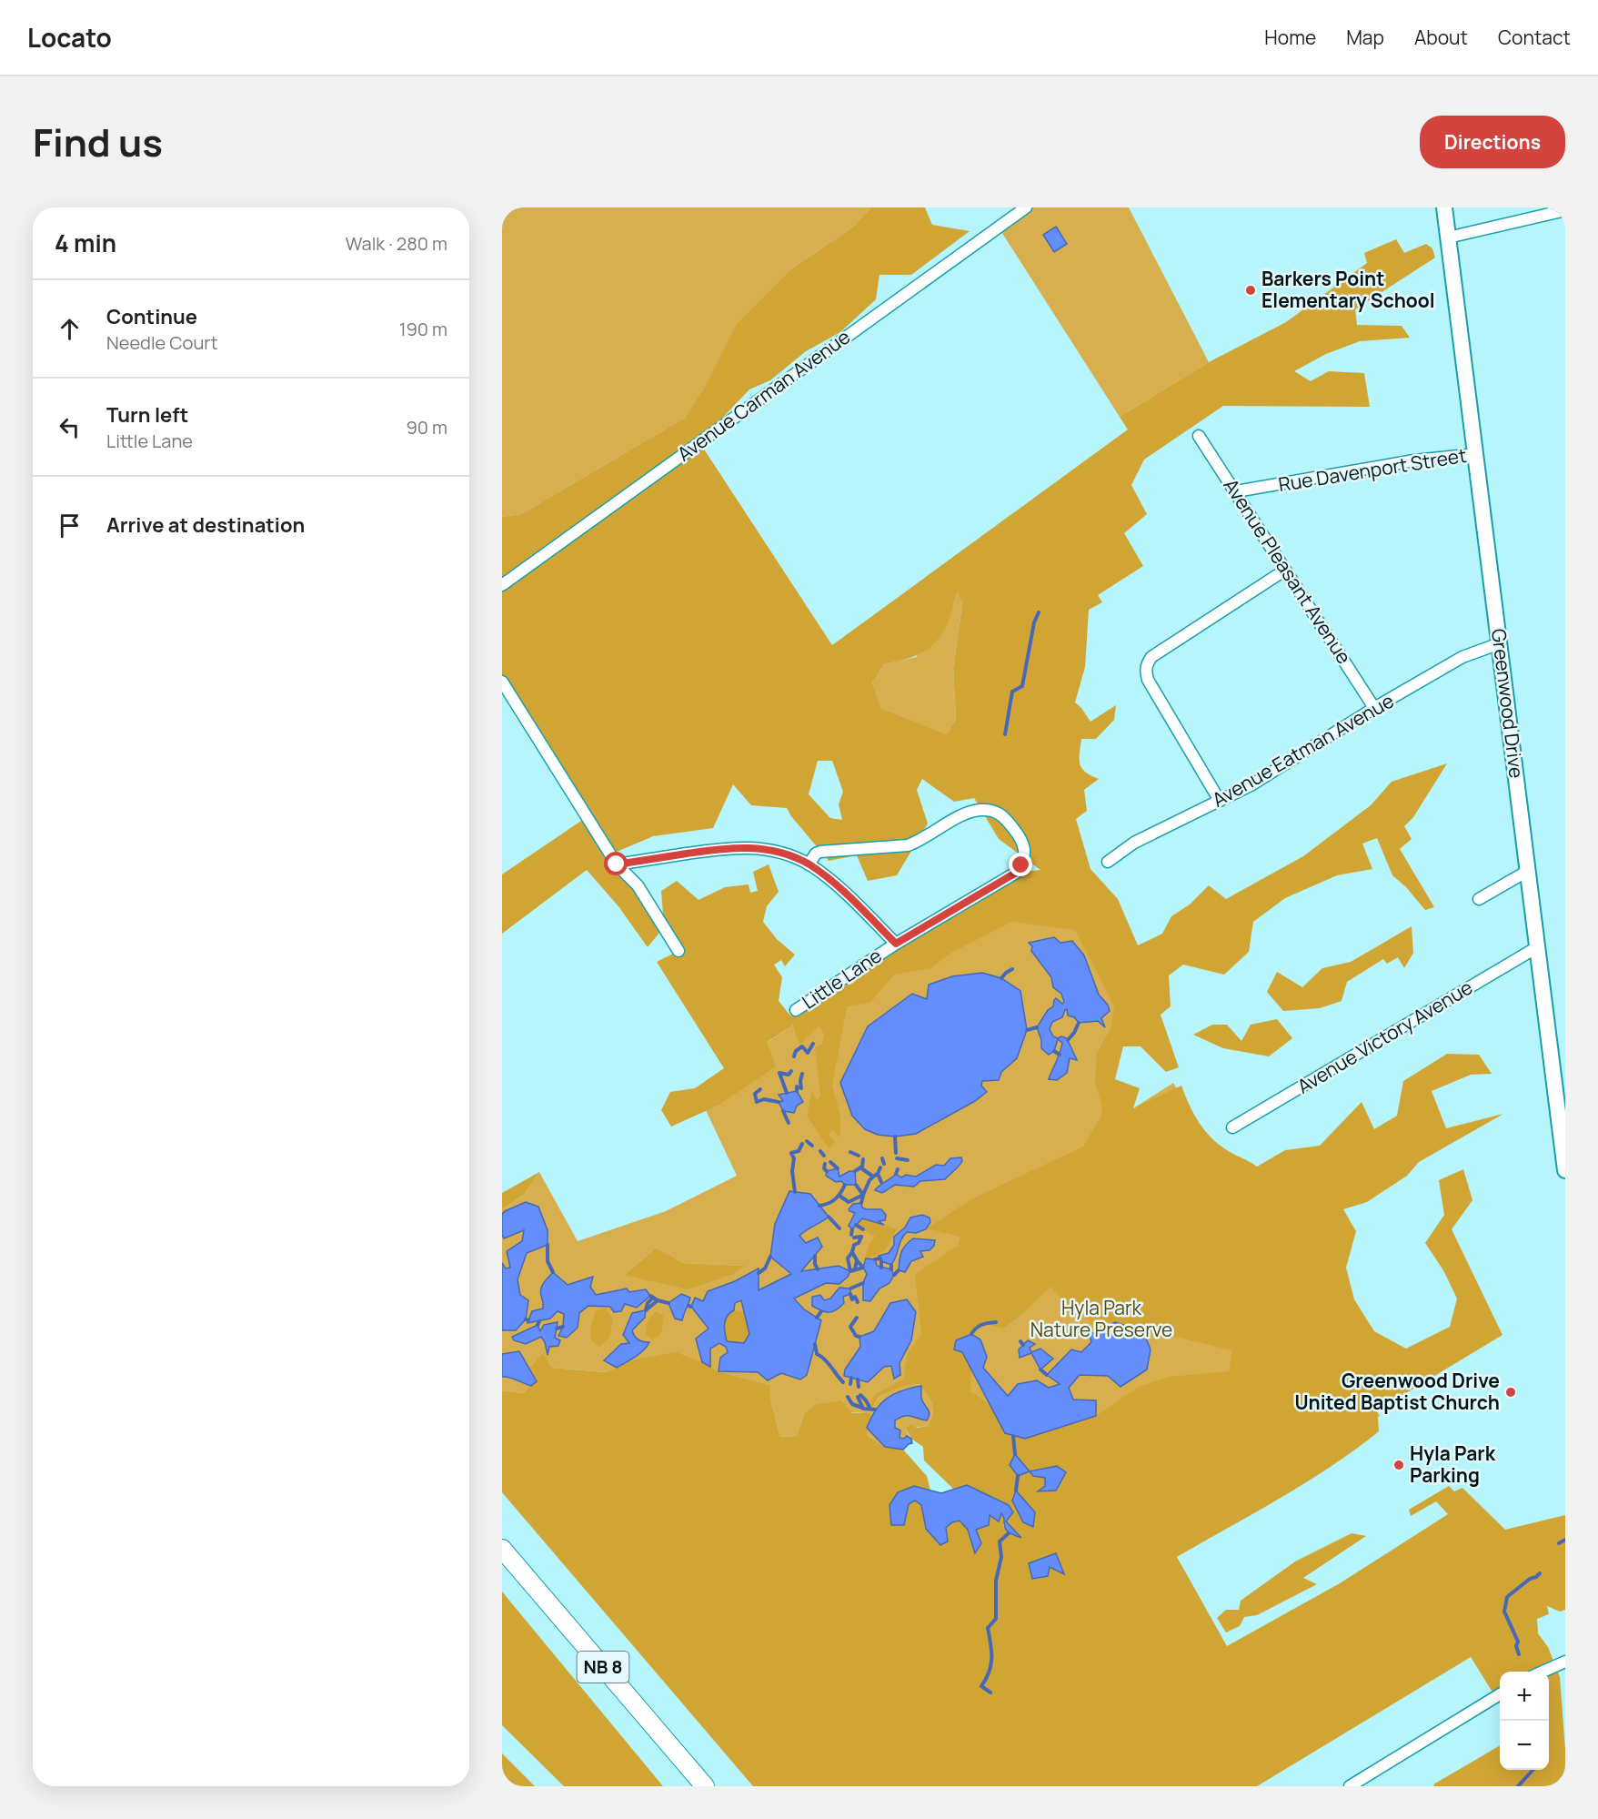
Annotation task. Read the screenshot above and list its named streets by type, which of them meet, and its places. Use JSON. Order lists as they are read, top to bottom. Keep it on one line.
{"streets":{"highway":["NB 8"],"main road":["Greenwood Drive"],"street":["Avenue Carman Avenue","Rue Davenport Street","Avenue Pleasant Avenue","Avenue Eatman Avenue","Little Lane","Avenue Victory Avenue"]},"crossings":[["Rue Davenport Street","Avenue Pleasant Avenue"],["Rue Davenport Street","Greenwood Drive"],["Avenue Pleasant Avenue","Avenue Eatman Avenue"],["Greenwood Drive","Avenue Eatman Avenue"],["Greenwood Drive","Avenue Victory Avenue"]],"parks":["Hyla Park Nature Preserve"],"places":["Barkers Point Elementary School","Greenwood Drive United Baptist Church","Hyla Park Parking"],"page":{"header":"Locato","nav":["Home","Map","About","Contact"],"title":"Find us","buttons":"Directions","heading":["4 min","Walk · 280 m"],"list":[["Continue","Needle Court","190 m"],["Turn left","Little Lane","90 m"],"Arrive at destination"],"map_buttons":["+","−"]}}
